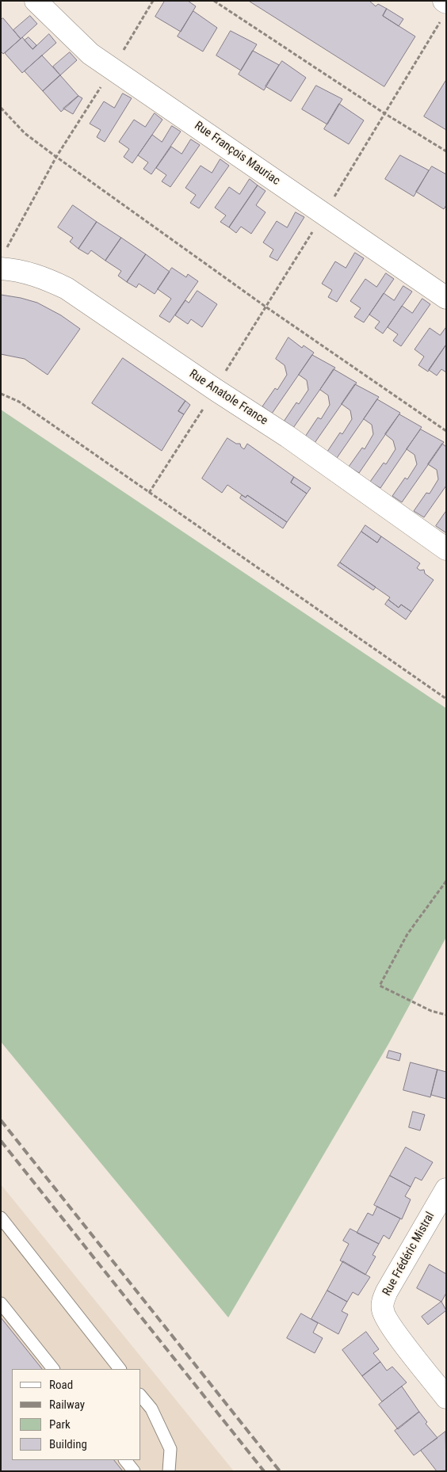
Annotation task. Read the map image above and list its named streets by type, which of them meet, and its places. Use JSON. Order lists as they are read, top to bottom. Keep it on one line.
{"streets":{"street":["Rue François Mauriac","Rue Anatole France","Rue Frédéric Mistral"]},"legend":["Road","Railway","Park","Building"]}
